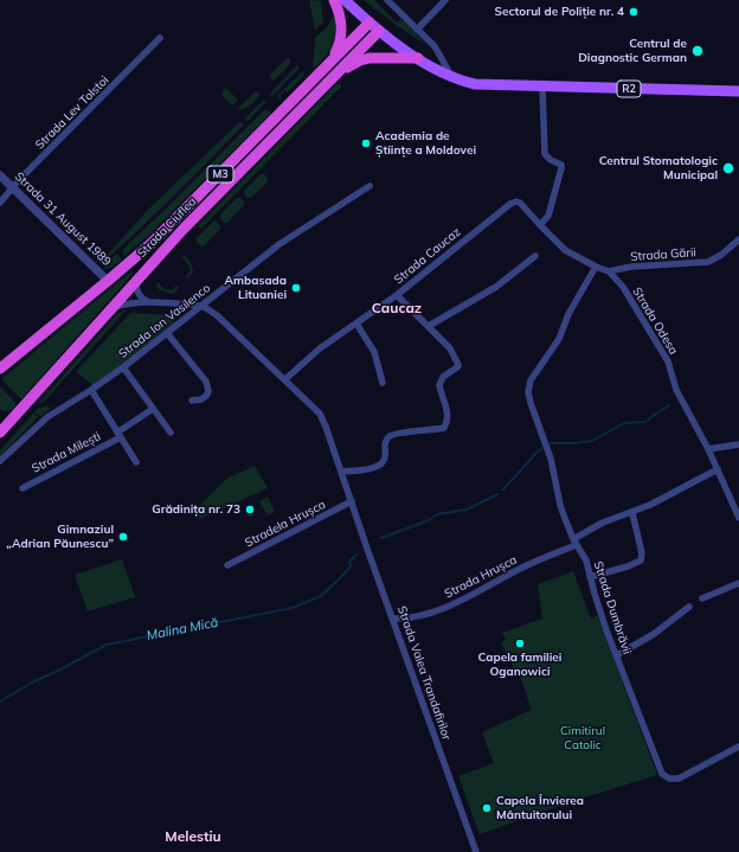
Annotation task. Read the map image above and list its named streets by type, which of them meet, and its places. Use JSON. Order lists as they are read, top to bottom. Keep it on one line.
{"streets":{"highway":["M3","Strada Ciuflea"],"main road":["R2"],"street":["Strada Lev Tolstoi","Strada 31 August 1989","Strada Gării","Strada Caucaz","Strada Ion Vasilenco","Strada Odesa","Strada Milești","Stradela Hrușca","Strada Hrușca","Strada Dumbrăvii","Strada Valea Trandafirilor"]},"crossings":[["R2","Strada Ciuflea"],["Strada Lev Tolstoi","Strada 31 August 1989"],["Strada 31 August 1989","Strada Ciuflea"],["Strada Gării","Strada Odesa"],["Strada Caucaz","Strada Odesa"],["Strada Ion Vasilenco","Strada Milești"],["Strada Odesa","Strada Hrușca"],["Strada Odesa","Strada Dumbrăvii"],["Stradela Hrușca","Strada Valea Trandafirilor"],["Strada Hrușca","Strada Dumbrăvii"],["Strada Hrușca","Strada Valea Trandafirilor"]],"districts":["Caucaz","Melestiu"],"water":["Malina Mică"],"parks":["Cimitirul Catolic"],"places":["Sectorul de Poliție nr. 4","Centrul de Diagnostic German","Academia de Științe a Moldovei","Centrul Stomatologic Municipal","Ambasada Lituaniei","Grădinița nr. 73","Gimnaziul „Adrian Păunescu”","Capela familiei Oganowici","Capela Învierea Mântuitorului"]}
